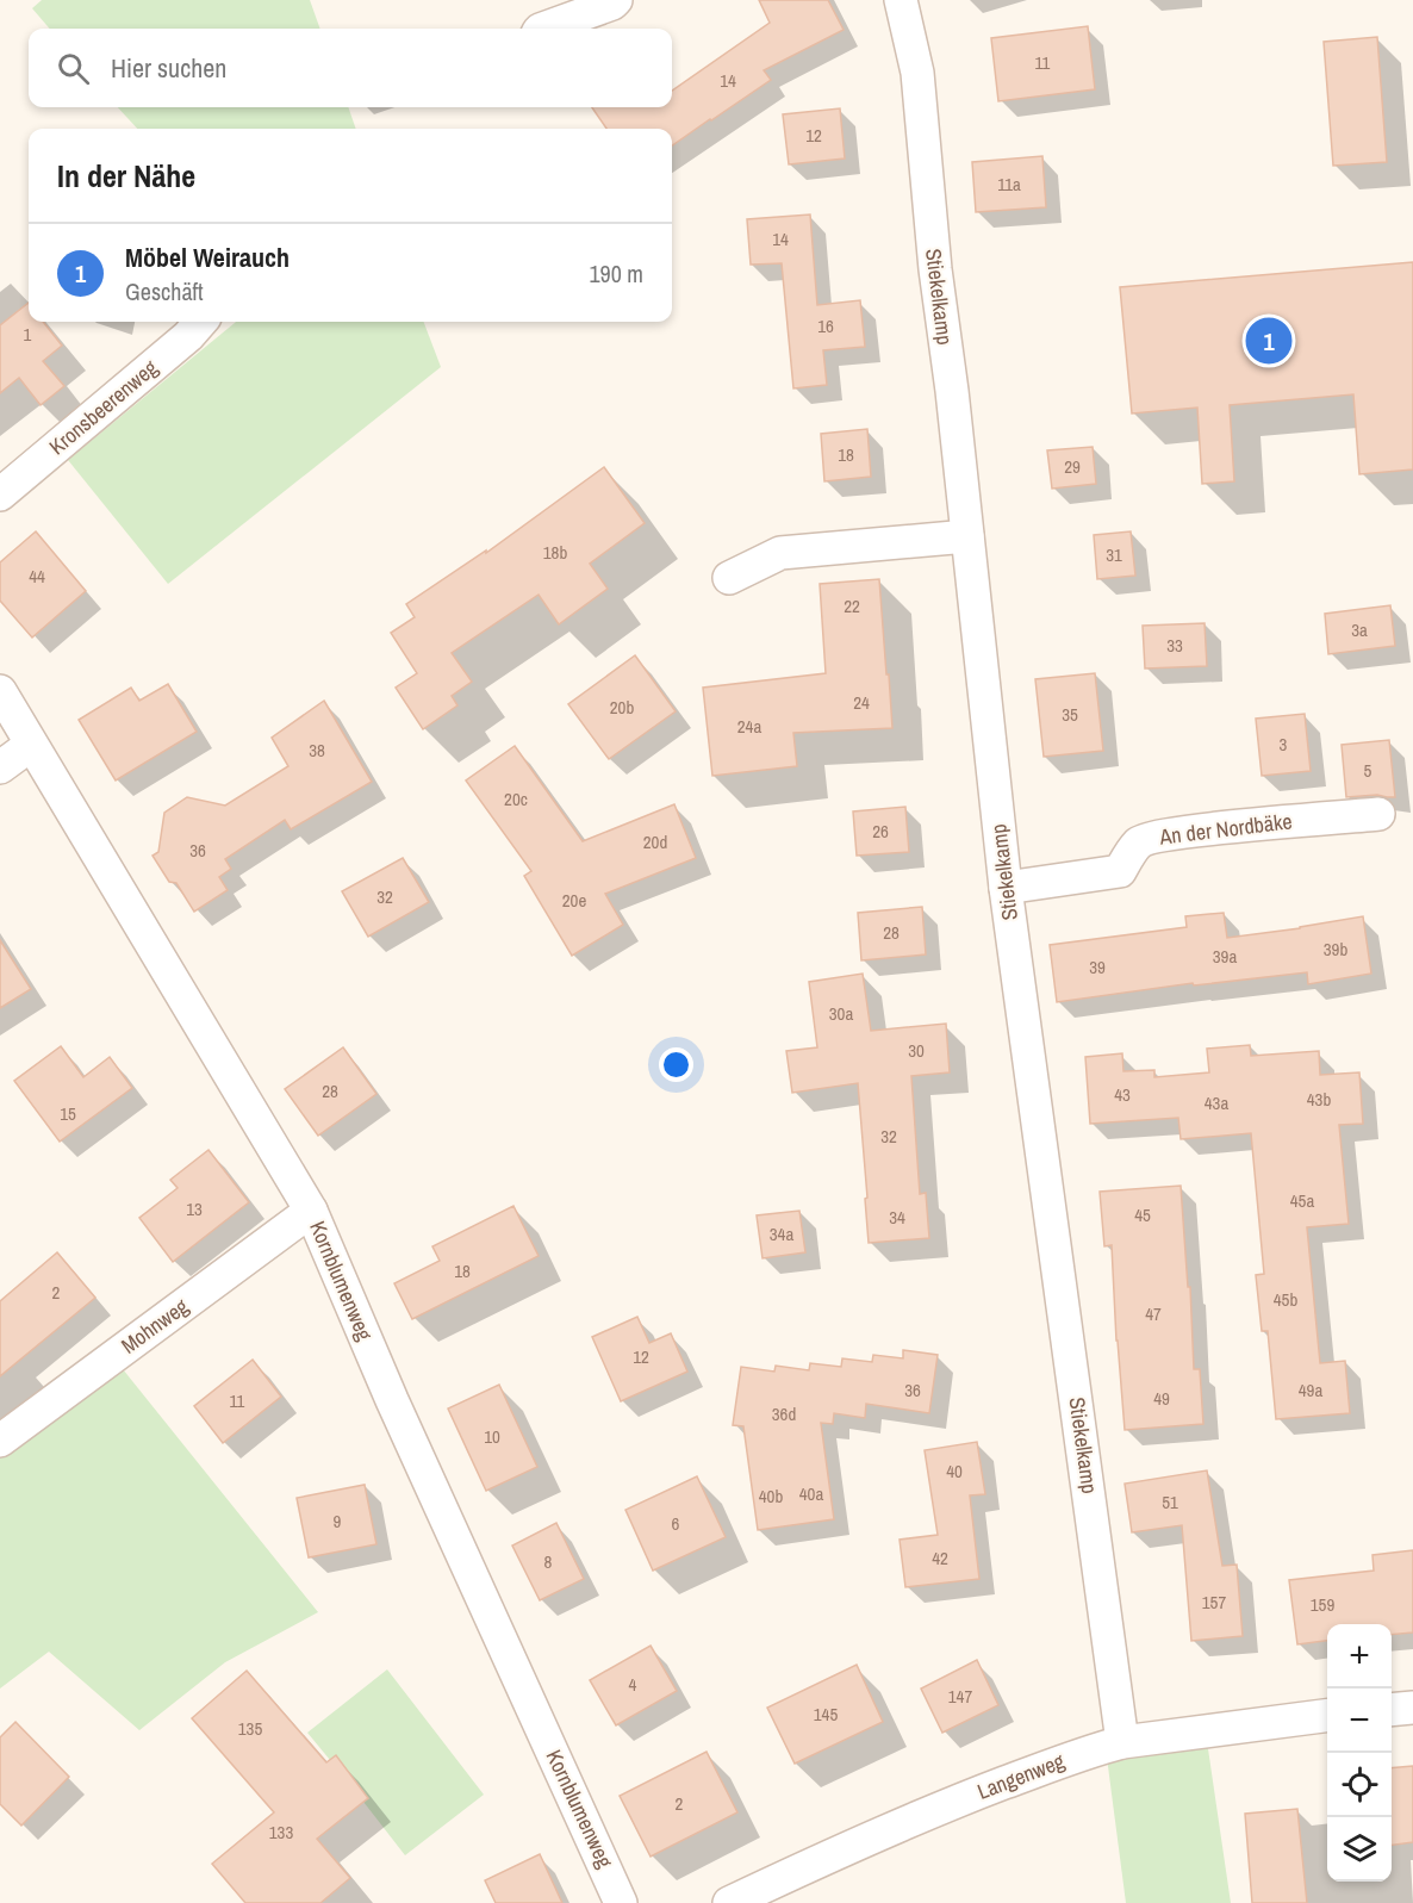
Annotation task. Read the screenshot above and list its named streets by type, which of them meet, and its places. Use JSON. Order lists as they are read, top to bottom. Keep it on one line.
{"streets":{"street":["Stiekelkamp","Kronsbeerenweg","An der Nordbäke","Kornblumenweg","Mohnweg","Langenweg"]},"crossings":[["Stiekelkamp","An der Nordbäke"],["Stiekelkamp","Langenweg"],["Kornblumenweg","Mohnweg"]],"house_numbers":["11","14","12","11a","14","16","1","18","29","18b","31","44","22","3a","33","24","20b","35","24a","3","38","5","20c","26","20d","36","32","20e","28","39b","39a","39","30a","30","28","43","43b","43a","15","32","45a","13","45","34","34a","18","2","45b","47","12","36","49a","49","11","36d","10","40","40a","40b","51","9","6","42","8","157","159","4","147","145","135","2","133"],"page":{"search":"Hier suchen","heading":"In der Nähe","list":[{"mark":"1","name":"Möbel Weirauch","note":"Geschäft","value":"190 m"}],"pins":"1","map_buttons":["+","−"]}}
